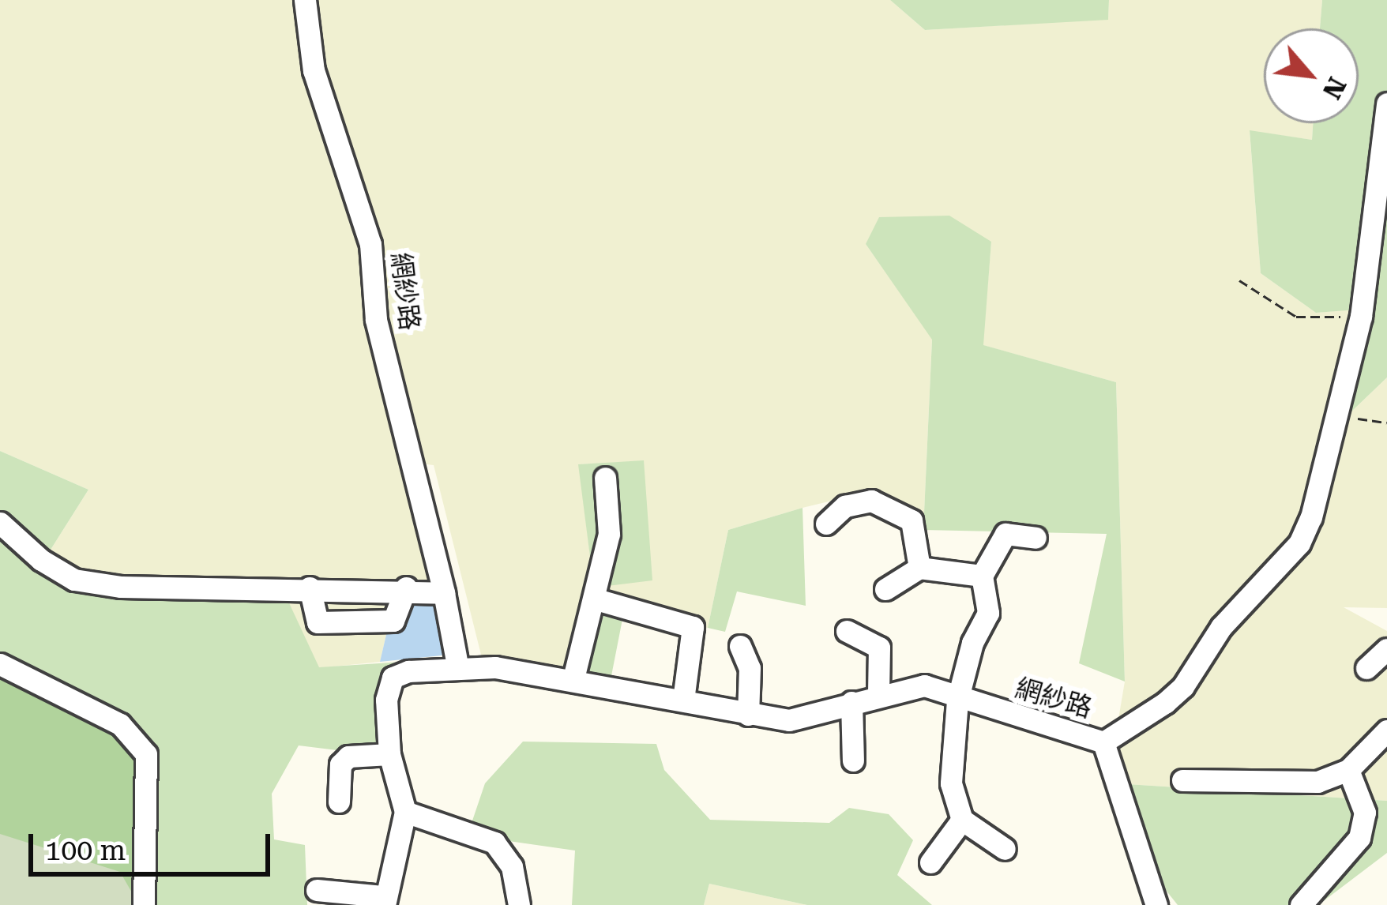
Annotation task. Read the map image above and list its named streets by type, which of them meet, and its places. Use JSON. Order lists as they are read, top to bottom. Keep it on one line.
{"streets":{"street":["網紗路"]},"scale_bar":"100 m","north":"bottom right"}
